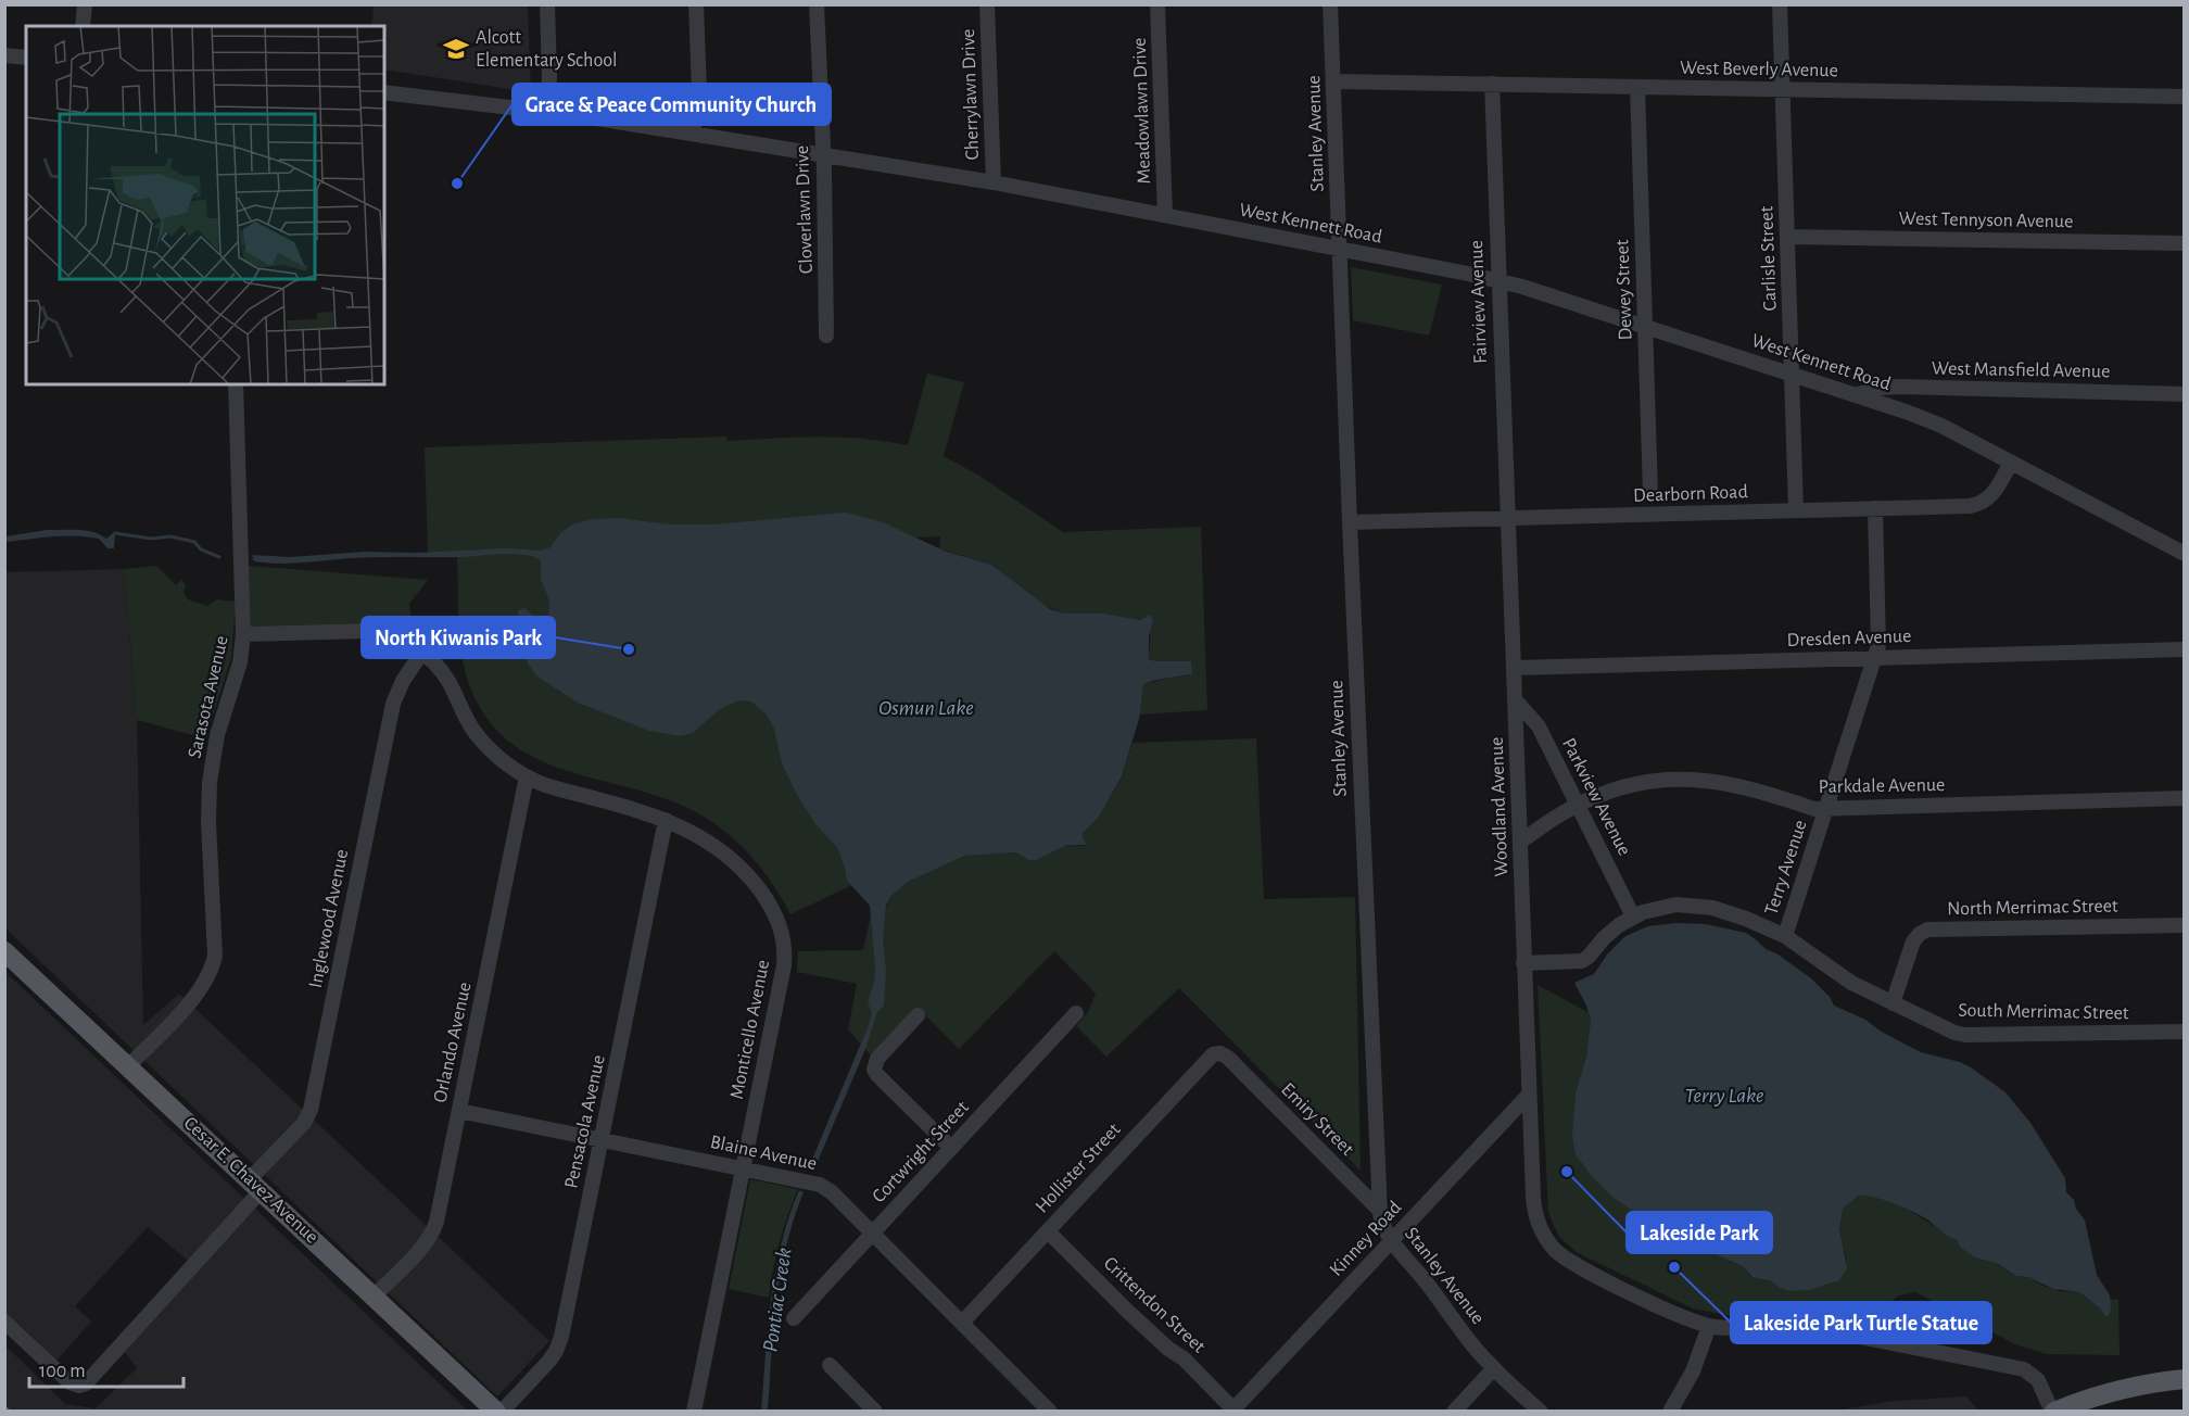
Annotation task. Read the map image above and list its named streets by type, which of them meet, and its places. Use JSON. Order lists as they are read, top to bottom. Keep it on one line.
{"streets":{"main road":["Cesar E. Chavez Avenue"],"street":["West Beverly Avenue","Cherrylawn Drive","Meadowlawn Drive","Stanley Avenue","Cloverlawn Drive","West Tennyson Avenue","West Kennett Road","Carlisle Street","Dewey Street","Fairview Avenue","West Mansfield Avenue","Dearborn Road","Dresden Avenue","Sarasota Avenue","Parkdale Avenue","Parkview Avenue","Woodland Avenue","Terry Avenue","North Merrimac Street","Inglewood Avenue","South Merrimac Street","Monticello Avenue","Orlando Avenue","Emiry Street","Pensacola Avenue","Cortwright Street","Blaine Avenue","Hollister Street","Kinney Road","Crittendon Street"]},"crossings":[["West Beverly Avenue","Stanley Avenue"],["West Beverly Avenue","Carlisle Street"],["West Beverly Avenue","Dewey Street"],["West Beverly Avenue","Fairview Avenue"],["Cherrylawn Drive","West Kennett Road"],["Meadowlawn Drive","West Kennett Road"],["Stanley Avenue","West Kennett Road"],["Stanley Avenue","Dearborn Road"],["Stanley Avenue","Emiry Street"],["Stanley Avenue","Kinney Road"],["Cloverlawn Drive","West Kennett Road"],["West Tennyson Avenue","Carlisle Street"],["West Kennett Road","Carlisle Street"],["West Kennett Road","Dewey Street"],["West Kennett Road","Fairview Avenue"],["West Kennett Road","West Mansfield Avenue"],["West Kennett Road","Dearborn Road"],["Carlisle Street","Dearborn Road"],["Fairview Avenue","Dearborn Road"],["Fairview Avenue","Woodland Avenue"],["Dearborn Road","Woodland Avenue"],["Dearborn Road","Terry Avenue"],["Dresden Avenue","Woodland Avenue"],["Dresden Avenue","Terry Avenue"],["Sarasota Avenue","Monticello Avenue"],["Sarasota Avenue","Cesar E. Chavez Avenue"],["Parkdale Avenue","Parkview Avenue"],["Parkdale Avenue","Woodland Avenue"],["Parkdale Avenue","Terry Avenue"],["Parkview Avenue","Woodland Avenue"],["Parkview Avenue","South Merrimac Street"],["Woodland Avenue","South Merrimac Street"],["Woodland Avenue","Kinney Road"],["Terry Avenue","South Merrimac Street"],["North Merrimac Street","South Merrimac Street"],["Inglewood Avenue","Monticello Avenue"],["Inglewood Avenue","Cesar E. Chavez Avenue"],["Monticello Avenue","Orlando Avenue"],["Monticello Avenue","Pensacola Avenue"],["Monticello Avenue","Blaine Avenue"],["Orlando Avenue","Blaine Avenue"],["Orlando Avenue","Cesar E. Chavez Avenue"],["Emiry Street","Hollister Street"],["Pensacola Avenue","Blaine Avenue"],["Cortwright Street","Blaine Avenue"],["Blaine Avenue","Hollister Street"],["Hollister Street","Crittendon Street"],["Kinney Road","Crittendon Street"]],"water":["Osmun Lake","Terry Lake","Pontiac Creek"],"places":{"school or university":["Alcott Elementary School"],"other":["Grace & Peace Community Church","North Kiwanis Park","Lakeside Park","Lakeside Park Turtle Statue"]},"scale_bar":"100 m"}
